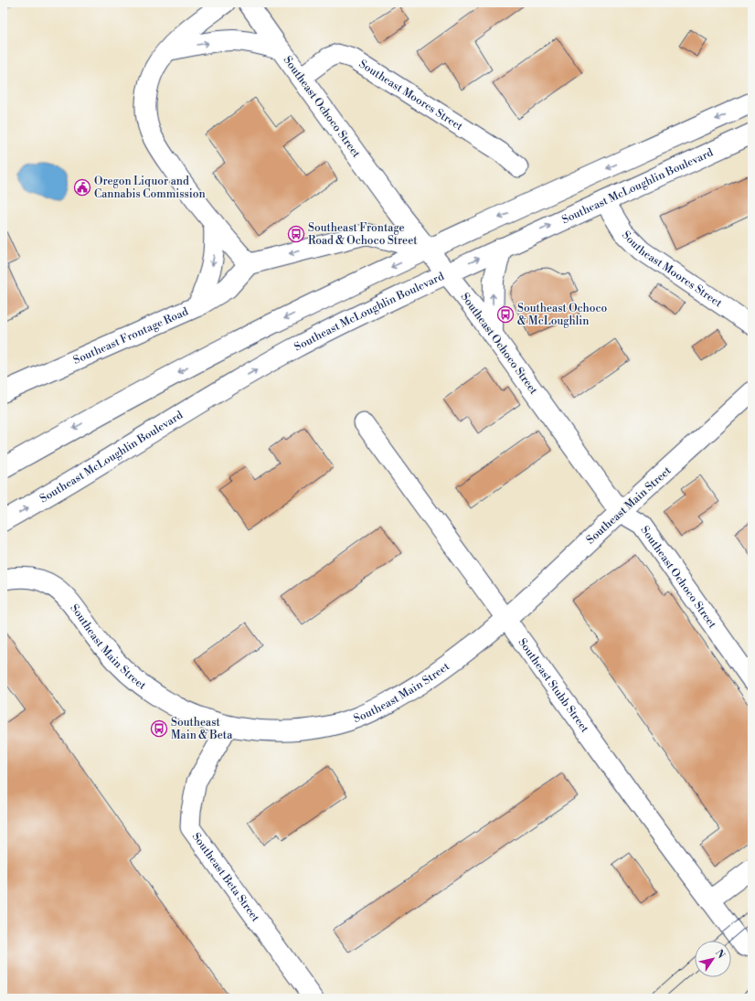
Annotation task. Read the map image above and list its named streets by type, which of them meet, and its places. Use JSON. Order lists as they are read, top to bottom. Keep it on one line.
{"streets":{"main road":["Southeast Ochoco Street","Southeast McLoughlin Boulevard","Southeast Frontage Road","Southeast Main Street"],"street":["Southeast Moores Street","Southeast Stubb Street","Southeast Beta Street"]},"crossings":[["Southeast Moores Street","Southeast Ochoco Street"],["Southeast Moores Street","Southeast McLoughlin Boulevard"],["Southeast Ochoco Street","Southeast McLoughlin Boulevard"],["Southeast Ochoco Street","Southeast Main Street"],["Southeast Main Street","Southeast Stubb Street"],["Southeast Main Street","Southeast Beta Street"]],"places":{"public building":["Oregon Liquor and Cannabis Commission"],"bus stop":["Southeast Frontage Road & Ochoco Street","Southeast Ochoco & McLoughlin","Southeast Main & Beta"]},"north":"top right"}
